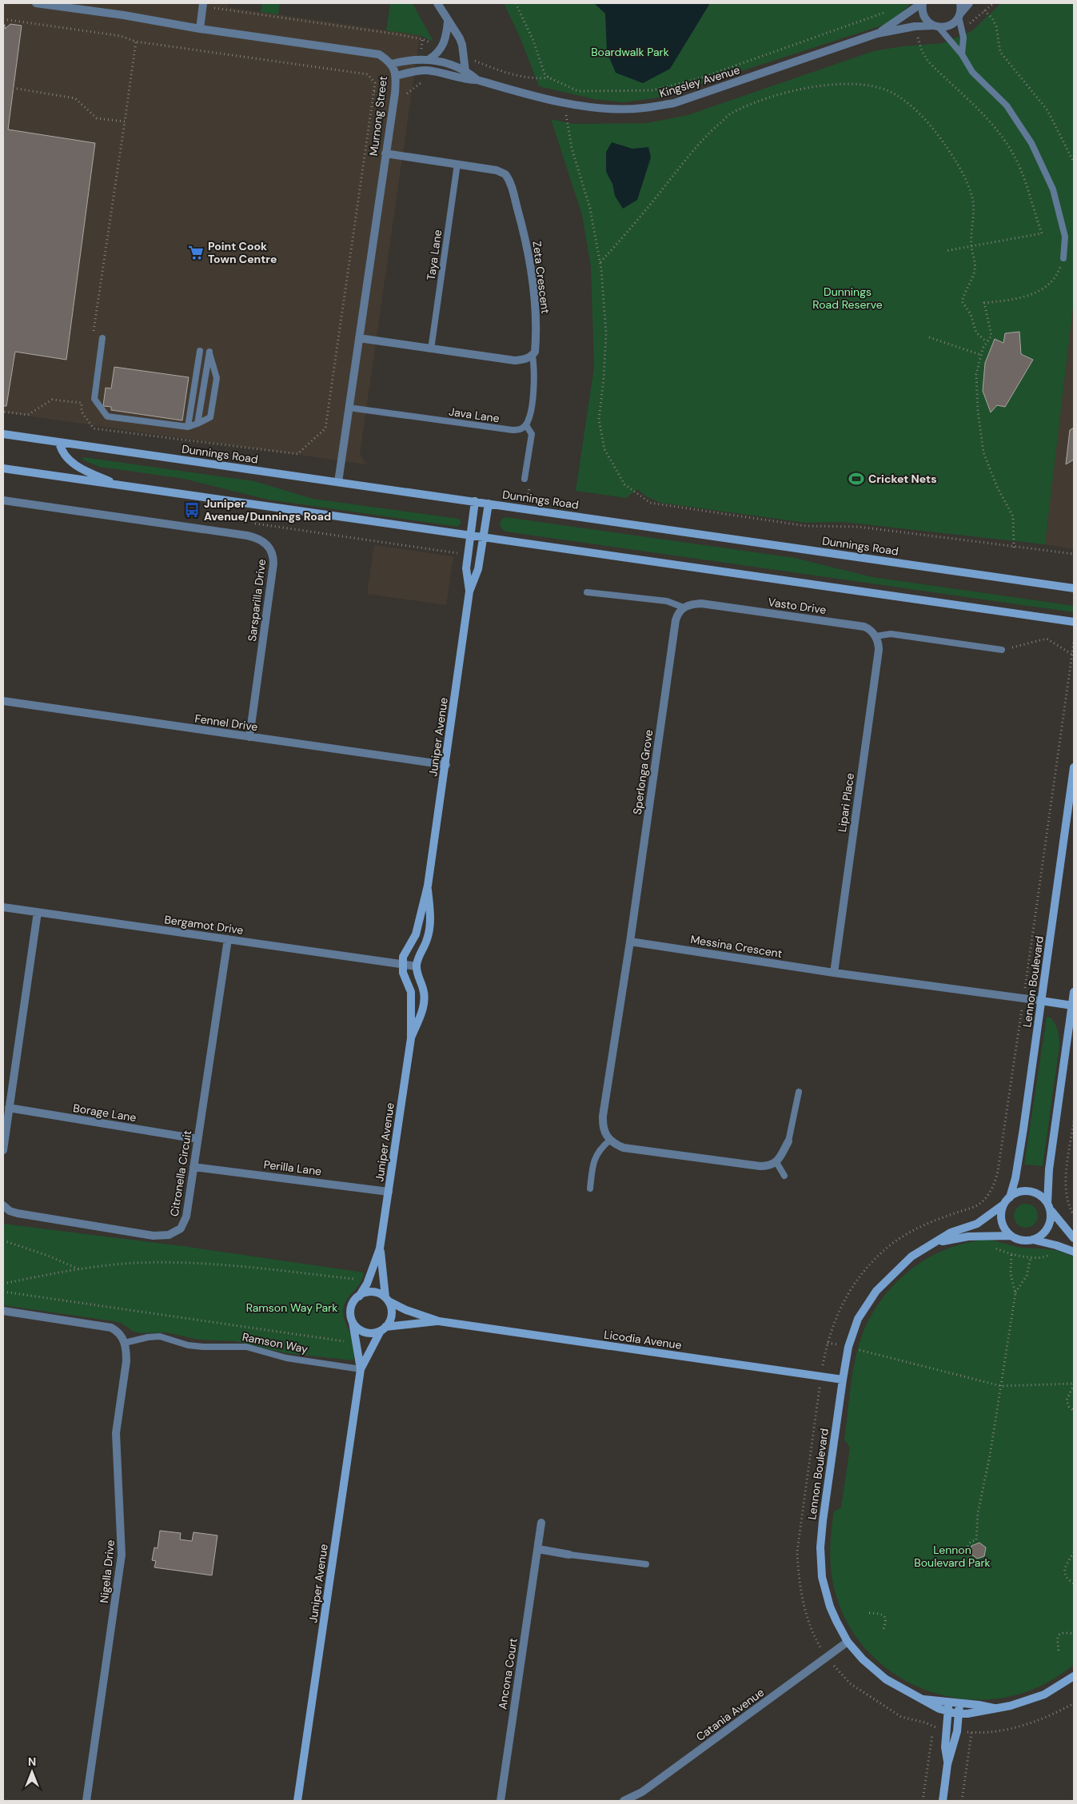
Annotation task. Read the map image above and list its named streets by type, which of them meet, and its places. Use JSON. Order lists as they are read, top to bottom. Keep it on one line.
{"streets":{"street":["Kingsley Avenue","Murnong Street","Zeta Crescent","Dunnings Road","Sarsparilla Drive","Vasto Drive","Fennel Drive","Juniper Avenue","Sperlonga Grove","Lipari Place","Bergamot Drive","Messina Crescent","Lennon Boulevard","Borage Lane","Perilla Lane","Citronella Circuit","Licodia Avenue","Nigella Drive","Ancona Court","Catania Avenue"],"lane":["Taya Lane","Java Lane","Ramson Way"]},"crossings":[["Kingsley Avenue","Murnong Street"],["Murnong Street","Zeta Crescent"],["Murnong Street","Java Lane"],["Murnong Street","Dunnings Road"],["Taya Lane","Zeta Crescent"],["Dunnings Road","Juniper Avenue"],["Sarsparilla Drive","Fennel Drive"],["Vasto Drive","Sperlonga Grove"],["Vasto Drive","Lipari Place"],["Fennel Drive","Juniper Avenue"],["Juniper Avenue","Bergamot Drive"],["Juniper Avenue","Perilla Lane"],["Juniper Avenue","Licodia Avenue"],["Juniper Avenue","Ramson Way"],["Sperlonga Grove","Messina Crescent"],["Lipari Place","Messina Crescent"],["Bergamot Drive","Citronella Circuit"],["Messina Crescent","Lennon Boulevard"],["Lennon Boulevard","Licodia Avenue"],["Lennon Boulevard","Catania Avenue"],["Borage Lane","Citronella Circuit"],["Perilla Lane","Citronella Circuit"],["Ramson Way","Nigella Drive"]],"parks":["Boardwalk Park","Dunnings Road Reserve","Ramson Way Park","Lennon Boulevard Park"],"places":{"supermarket":["Point Cook Town Centre"],"sports":["Cricket Nets"],"bus stop":["Juniper Avenue/Dunnings Road"]},"north":"top"}
